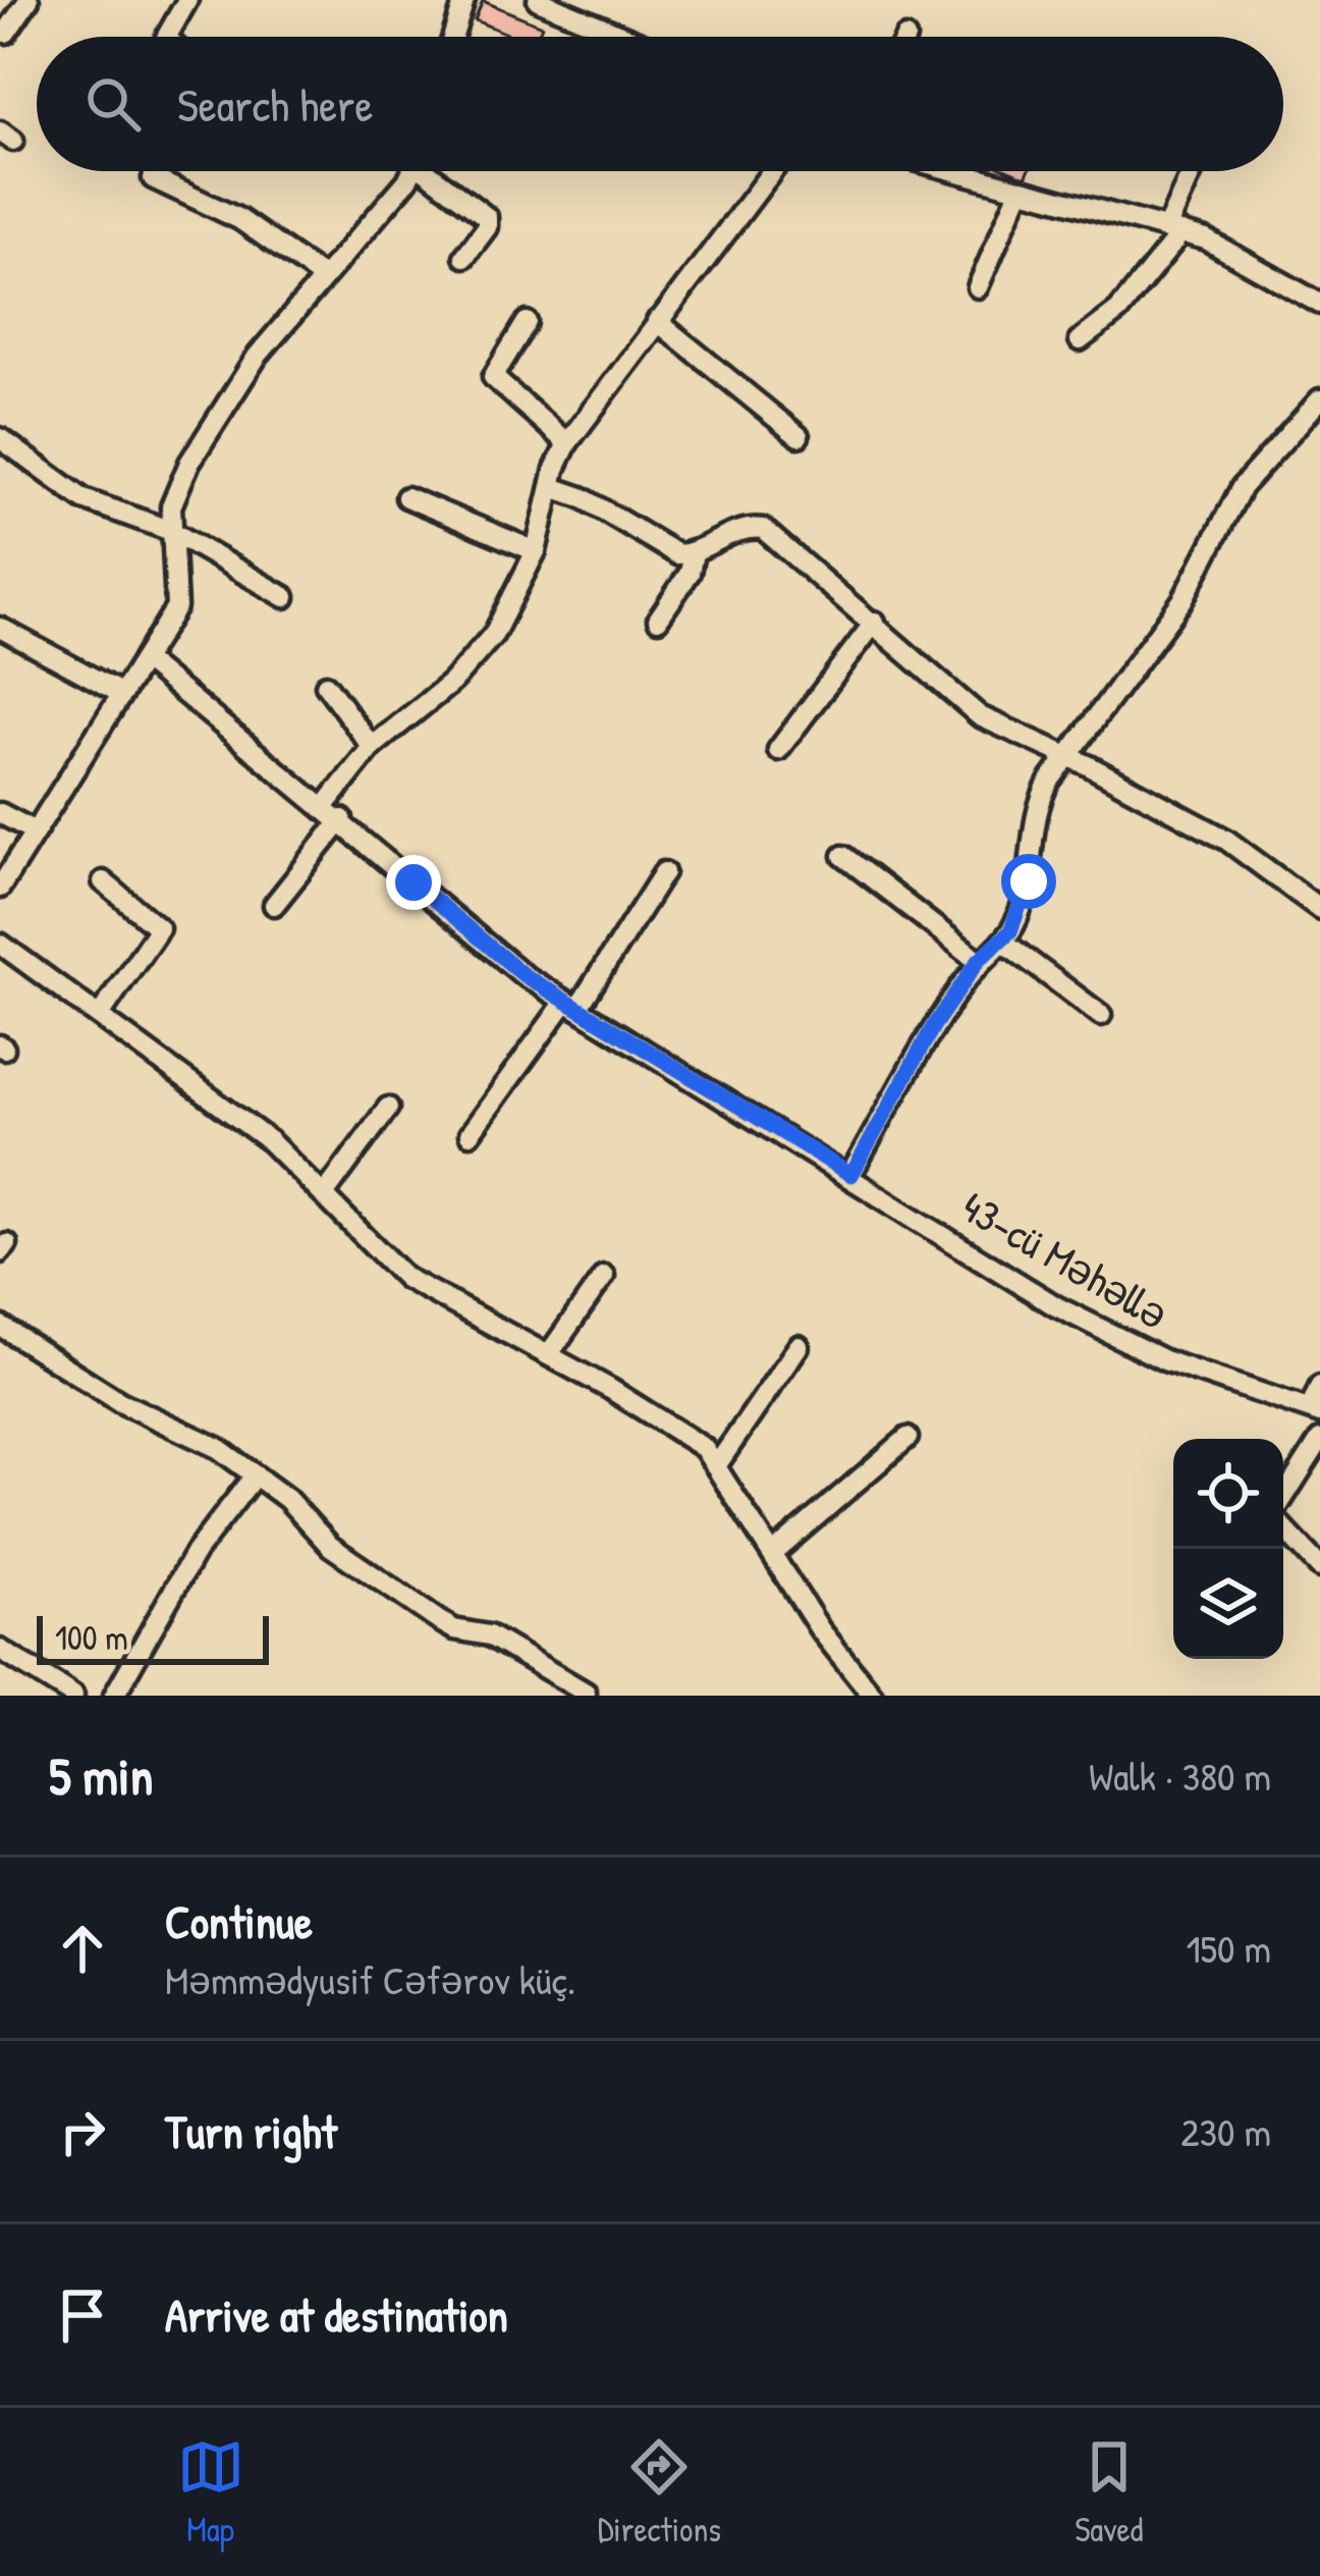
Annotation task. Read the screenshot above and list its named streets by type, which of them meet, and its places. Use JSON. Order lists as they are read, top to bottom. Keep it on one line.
{"streets":{"street":["43-cü Məhəllə"]},"scale_bar":"100 m","page":{"search":"Search here","scale":"100 m","heading":["5 min","Walk · 380 m"],"list":[["Continue","Məmmədyusif Cəfərov küç.","150 m"],["Turn right","230 m"],"Arrive at destination"],"nav":["Map","Directions","Saved"]}}
